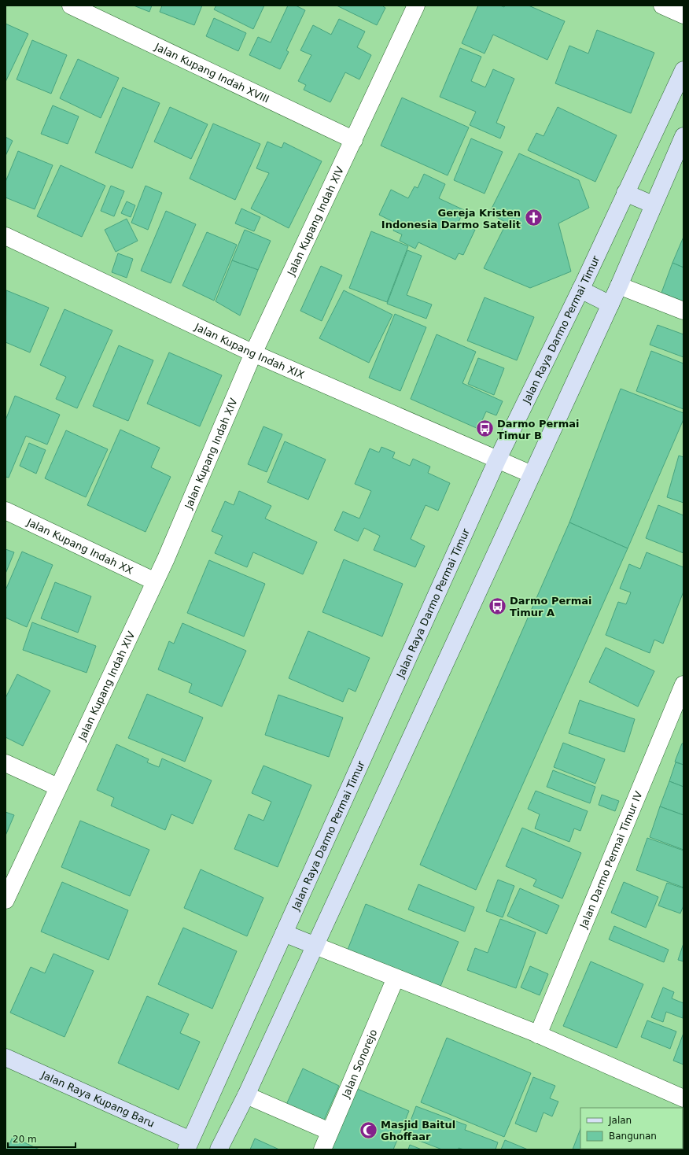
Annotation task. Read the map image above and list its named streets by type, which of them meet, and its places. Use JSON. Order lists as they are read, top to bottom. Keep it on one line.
{"streets":{"main road":["Jalan Raya Darmo Permai Timur","Jalan Raya Kupang Baru"],"street":["Jalan Kupang Indah XVIII","Jalan Kupang Indah XIV","Jalan Kupang Indah XIX","Jalan Kupang Indah XX","Jalan Darmo Permai Timur IV","Jalan Sonorejo"]},"crossings":[["Jalan Kupang Indah XVIII","Jalan Kupang Indah XIV"],["Jalan Kupang Indah XIV","Jalan Kupang Indah XIX"],["Jalan Kupang Indah XIV","Jalan Kupang Indah XX"],["Jalan Raya Darmo Permai Timur","Jalan Kupang Indah XIX"],["Jalan Raya Darmo Permai Timur","Jalan Raya Kupang Baru"]],"places":{"church":["Gereja Kristen Indonesia Darmo Satelit"],"bus stop":["Darmo Permai Timur B","Darmo Permai Timur A"],"mosque":["Masjid Baitul Ghoffaar"]},"legend":["Jalan","Bangunan"],"scale_bar":"20 m"}
